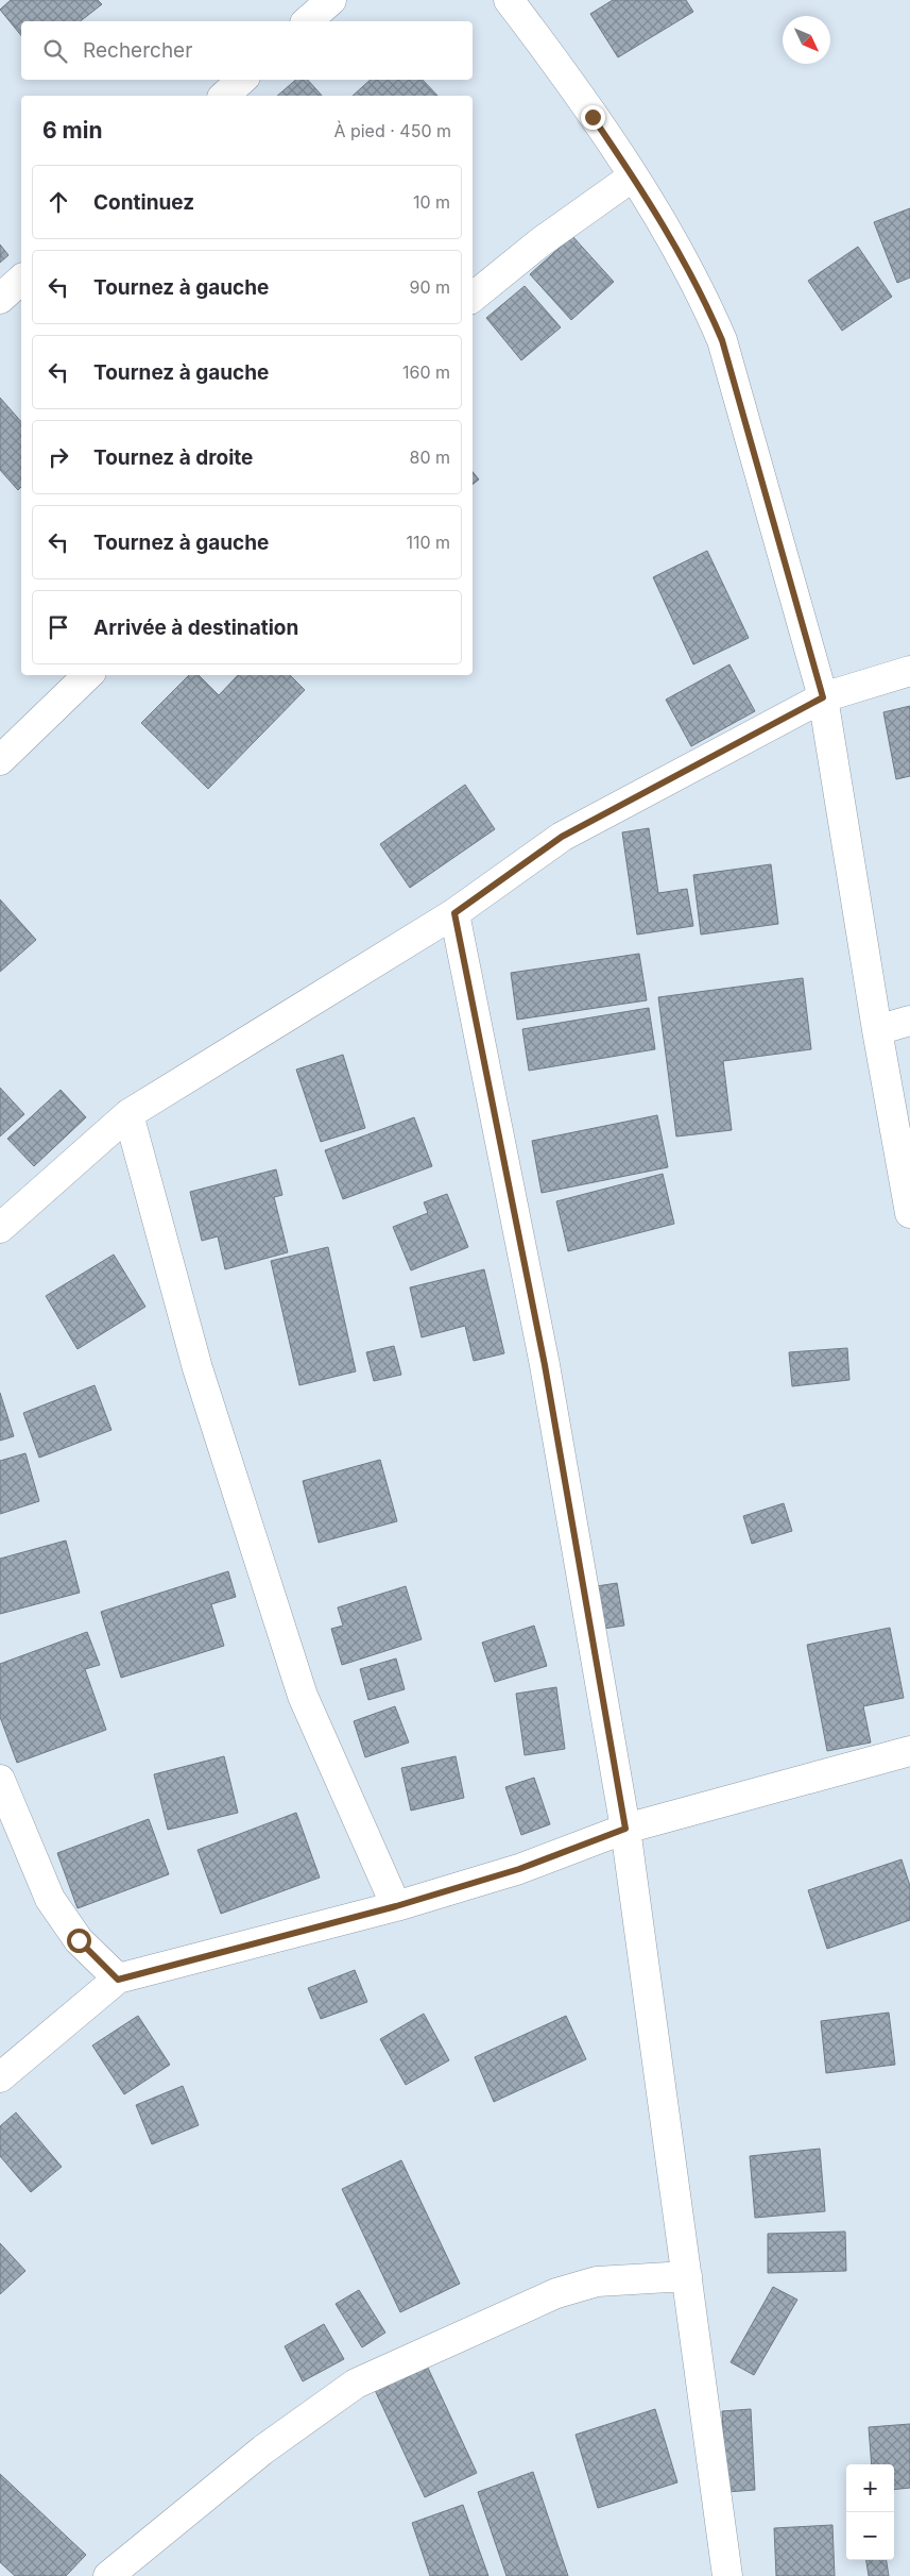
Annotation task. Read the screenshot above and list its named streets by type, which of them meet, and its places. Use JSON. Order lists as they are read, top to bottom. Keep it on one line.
{"north":"bottom right","page":{"search":"Rechercher","heading":["6 min","À pied · 450 m"],"list":[["Continuez","10 m"],["Tournez à gauche","90 m"],["Tournez à gauche","160 m"],["Tournez à droite","80 m"],["Tournez à gauche","110 m"],"Arrivée à destination"],"map_buttons":["+","−"]}}
